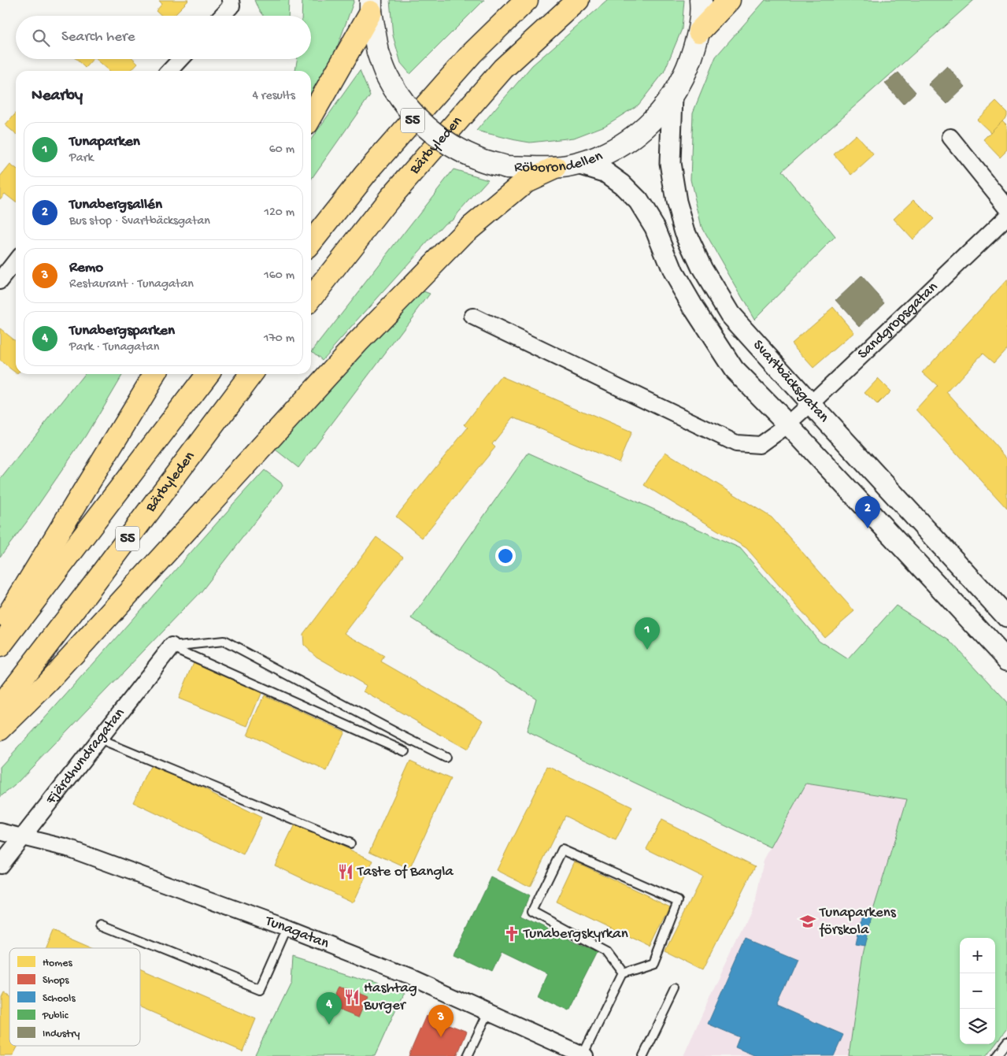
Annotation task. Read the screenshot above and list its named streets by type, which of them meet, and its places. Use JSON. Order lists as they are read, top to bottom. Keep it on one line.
{"streets":{"main road":["55","Bärbyleden","Röborondellen"],"street":["Sandgropsgatan","Svartbäcksgatan","Fjärdhundragatan","Tunagatan"]},"crossings":[["Röborondellen","Svartbäcksgatan"],["Sandgropsgatan","Svartbäcksgatan"],["Fjärdhundragatan","Tunagatan"]],"places":{"restaurant":["Taste of Bangla","Hashtag Burger"],"school or university":["Tunaparkens förskola"],"church":["Tunabergskyrkan"]},"legend":["Homes","Shops","Schools","Public","Industry"],"page":{"search":"Search here","heading":["Nearby","4 results"],"list":[{"mark":"1","name":"Tunaparken","note":"Park","value":"60 m"},{"mark":"2","name":"Tunabergsallén","note":"Bus stop · Svartbäcksgatan","value":"120 m"},{"mark":"3","name":"Remo","note":"Restaurant · Tunagatan","value":"160 m"},{"mark":"4","name":"Tunabergsparken","note":"Park · Tunagatan","value":"170 m"}],"pins":["2","1","4","3"],"map_buttons":["+","−"]}}
